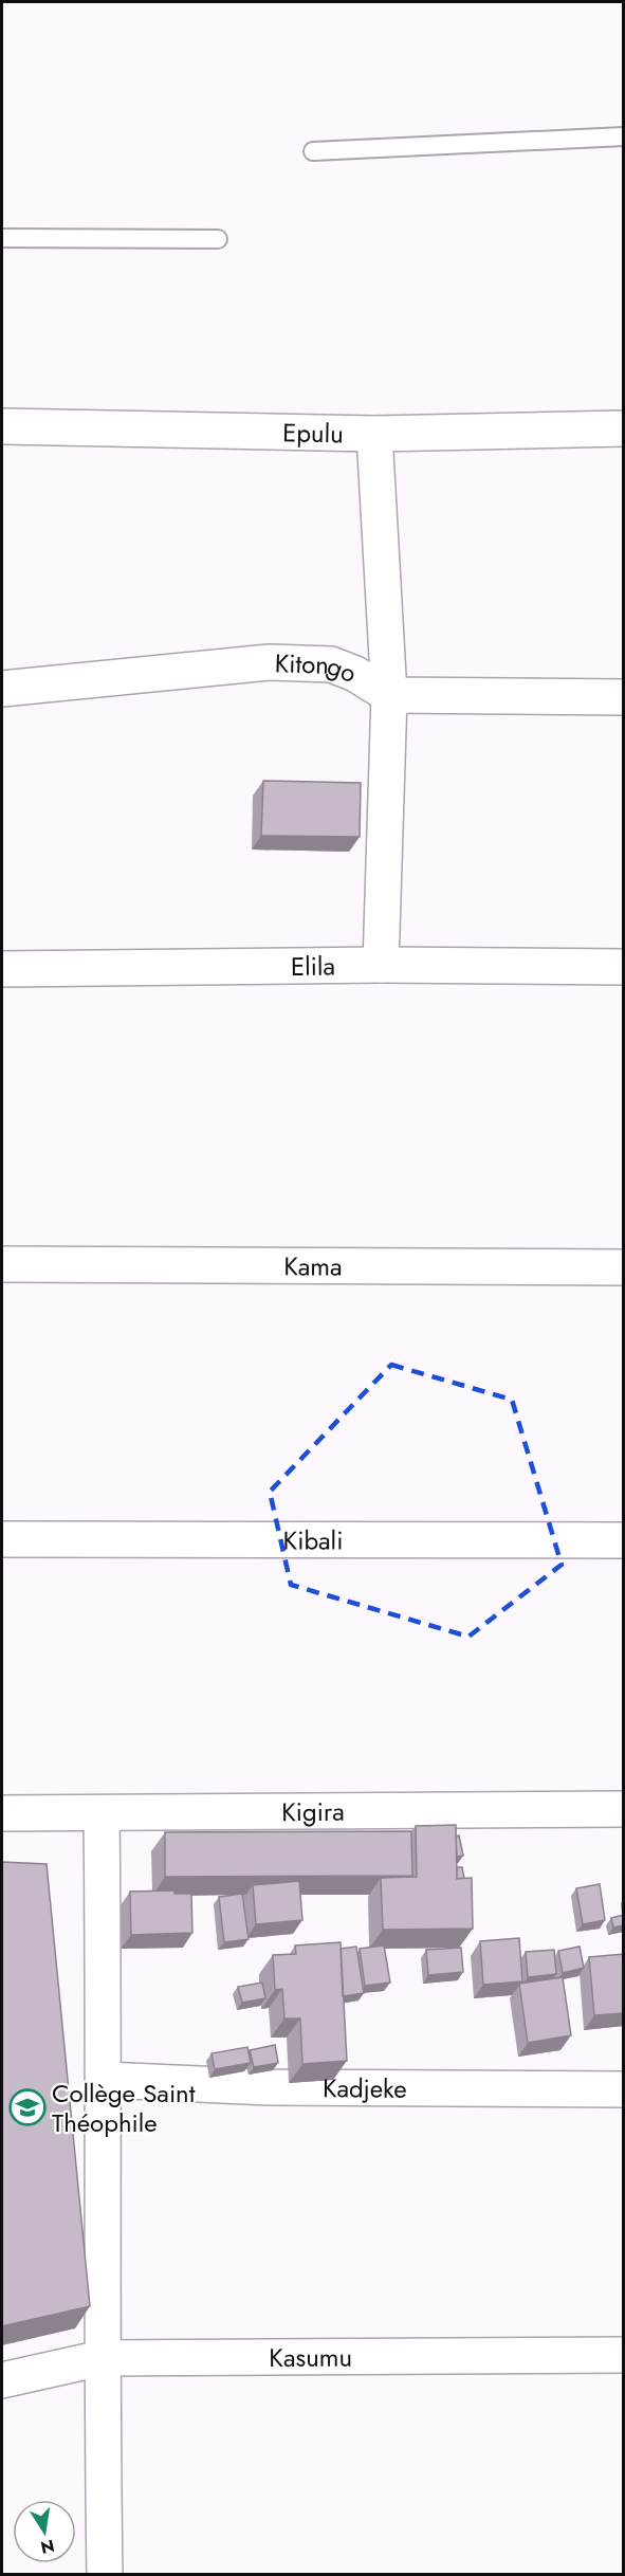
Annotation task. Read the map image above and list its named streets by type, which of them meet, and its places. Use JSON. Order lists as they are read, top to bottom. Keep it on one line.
{"streets":{"street":["Epulu","Kitongo","Elila","Kama","Kibali","Kigira","Kadjeke","Kasumu"]},"places":{"school or university":["Collège Saint Théophile"]},"north":"bottom"}
